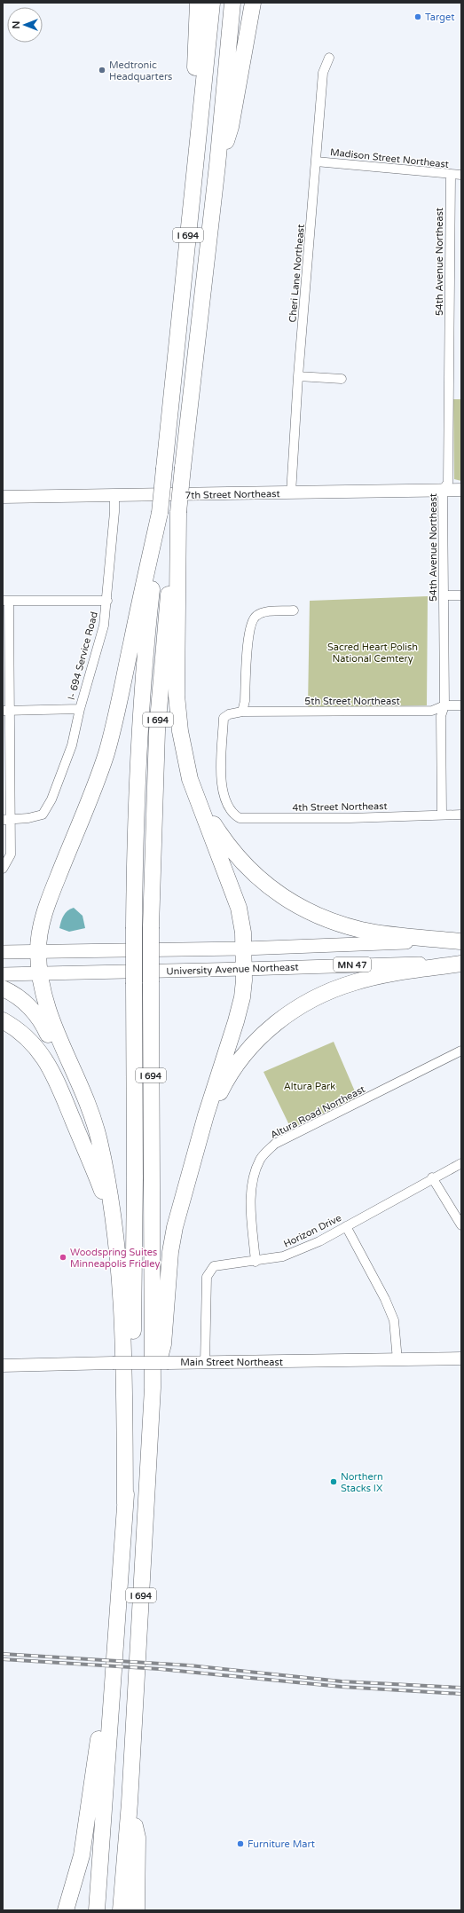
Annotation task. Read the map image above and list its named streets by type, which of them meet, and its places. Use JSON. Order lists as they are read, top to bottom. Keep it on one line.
{"streets":{"highway":["I 694"],"main road":["MN 47","University Avenue Northeast"],"street":["Madison Street Northeast","54th Avenue Northeast","Cheri Lane Northeast","7th Street Northeast","I- 694 Service Road","5th Street Northeast","4th Street Northeast","Altura Road Northeast","Horizon Drive","Main Street Northeast"]},"crossings":[["Madison Street Northeast","54th Avenue Northeast"],["Madison Street Northeast","Cheri Lane Northeast"],["54th Avenue Northeast","7th Street Northeast"],["54th Avenue Northeast","5th Street Northeast"],["54th Avenue Northeast","4th Street Northeast"],["Cheri Lane Northeast","7th Street Northeast"],["7th Street Northeast","I- 694 Service Road"],["5th Street Northeast","4th Street Northeast"],["Altura Road Northeast","Horizon Drive"],["Horizon Drive","Main Street Northeast"]],"parks":["Sacred Heart Polish National Cemtery","Altura Park"],"places":["Target","Medtronic Headquarters","Woodspring Suites Minneapolis Fridley","Northern Stacks IX","Furniture Mart"],"north":"left"}
